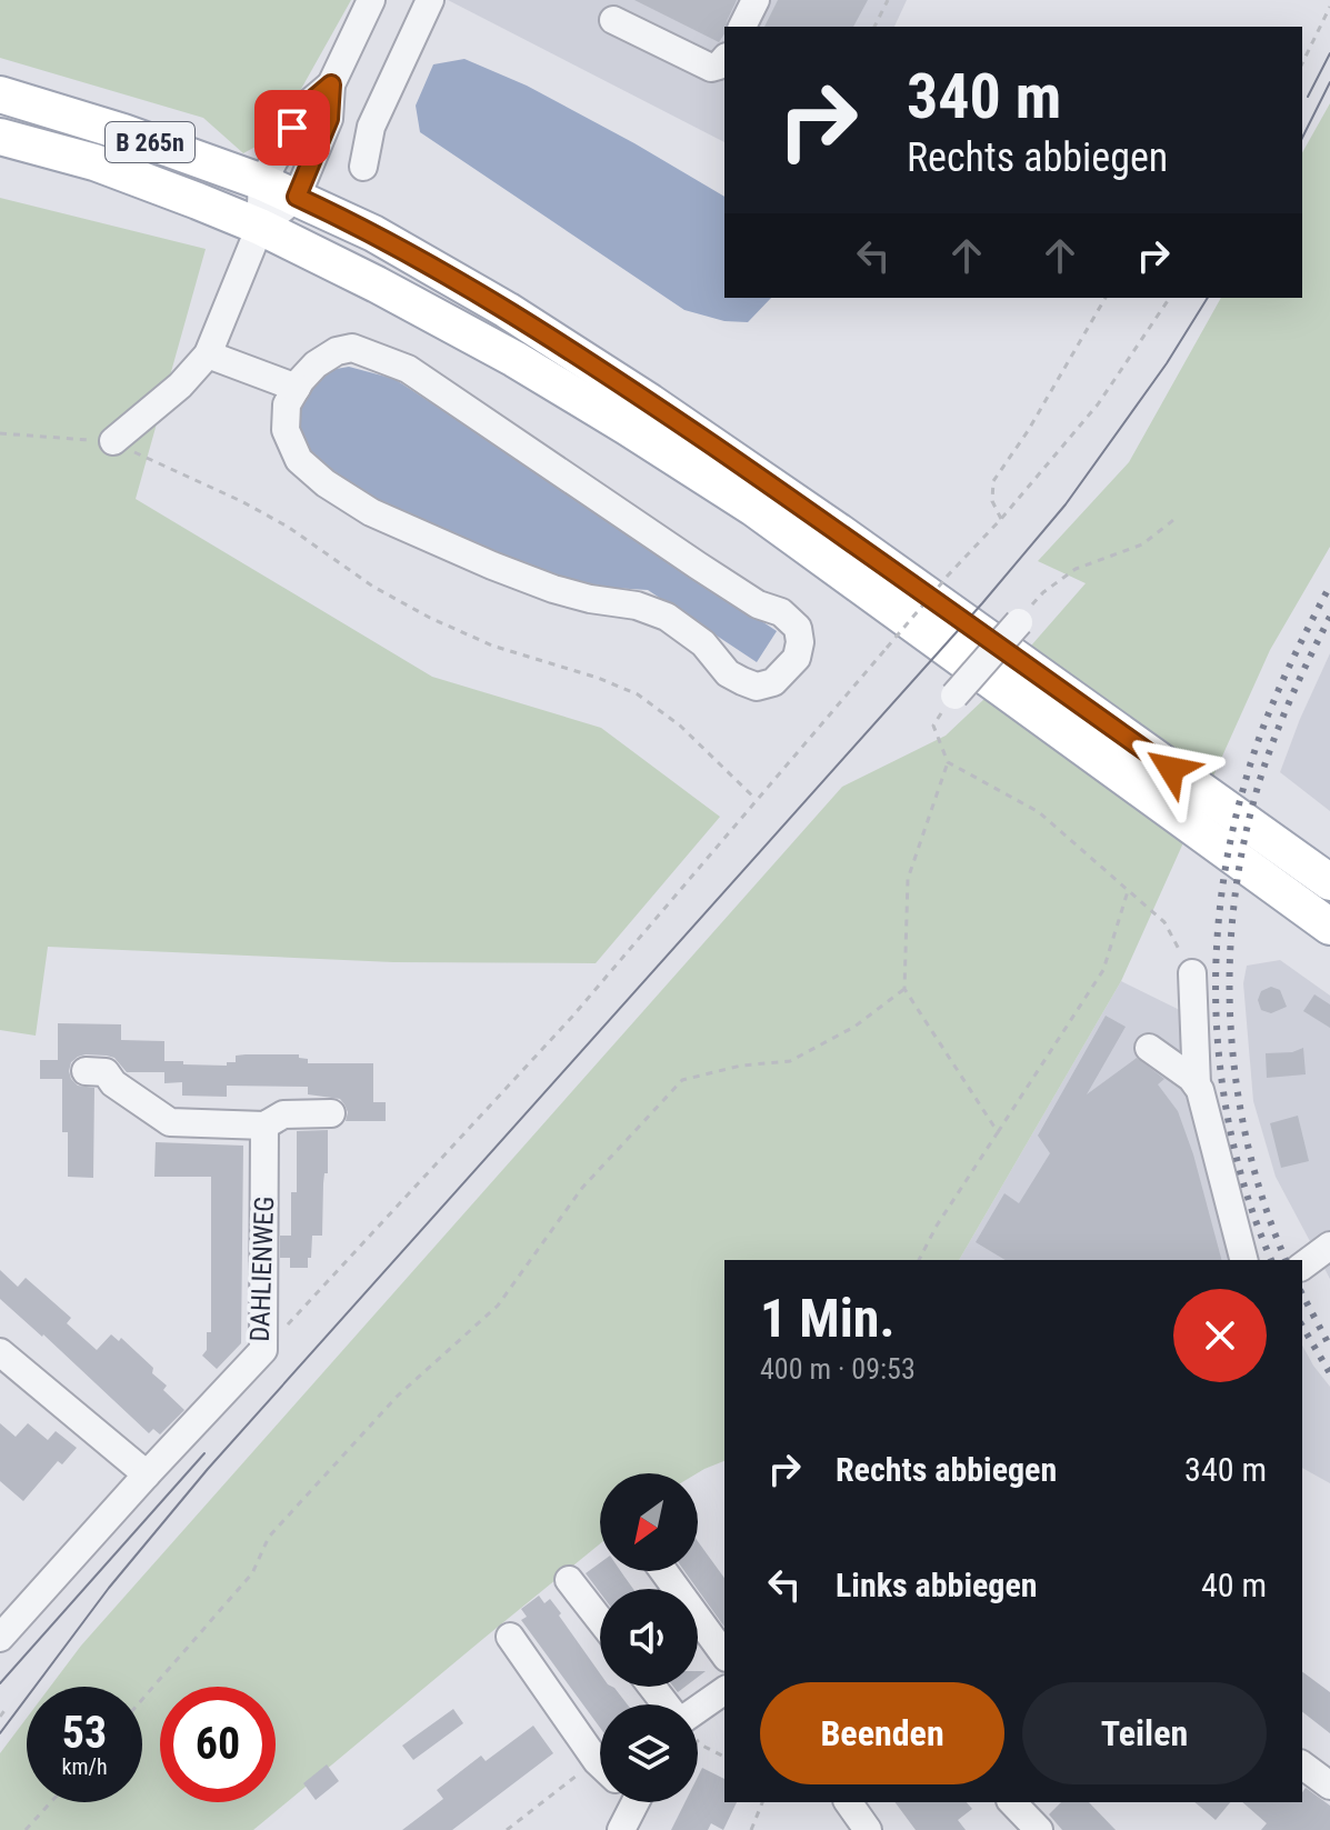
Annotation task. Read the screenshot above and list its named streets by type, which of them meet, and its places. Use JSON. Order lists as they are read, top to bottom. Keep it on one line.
{"streets":{"main road":["B 265n"],"street":["DAHLIENWEG"]},"north":"bottom left","page":{"turn":["340 m","Rechts abbiegen"],"heading":["1 Min.","400 m · 09:53"],"list":[{"name":"Rechts abbiegen","value":"340 m"},{"name":"Links abbiegen","value":"40 m"}],"buttons":["Beenden","Teilen"],"speed":"53 km/h","limit":"60"}}
